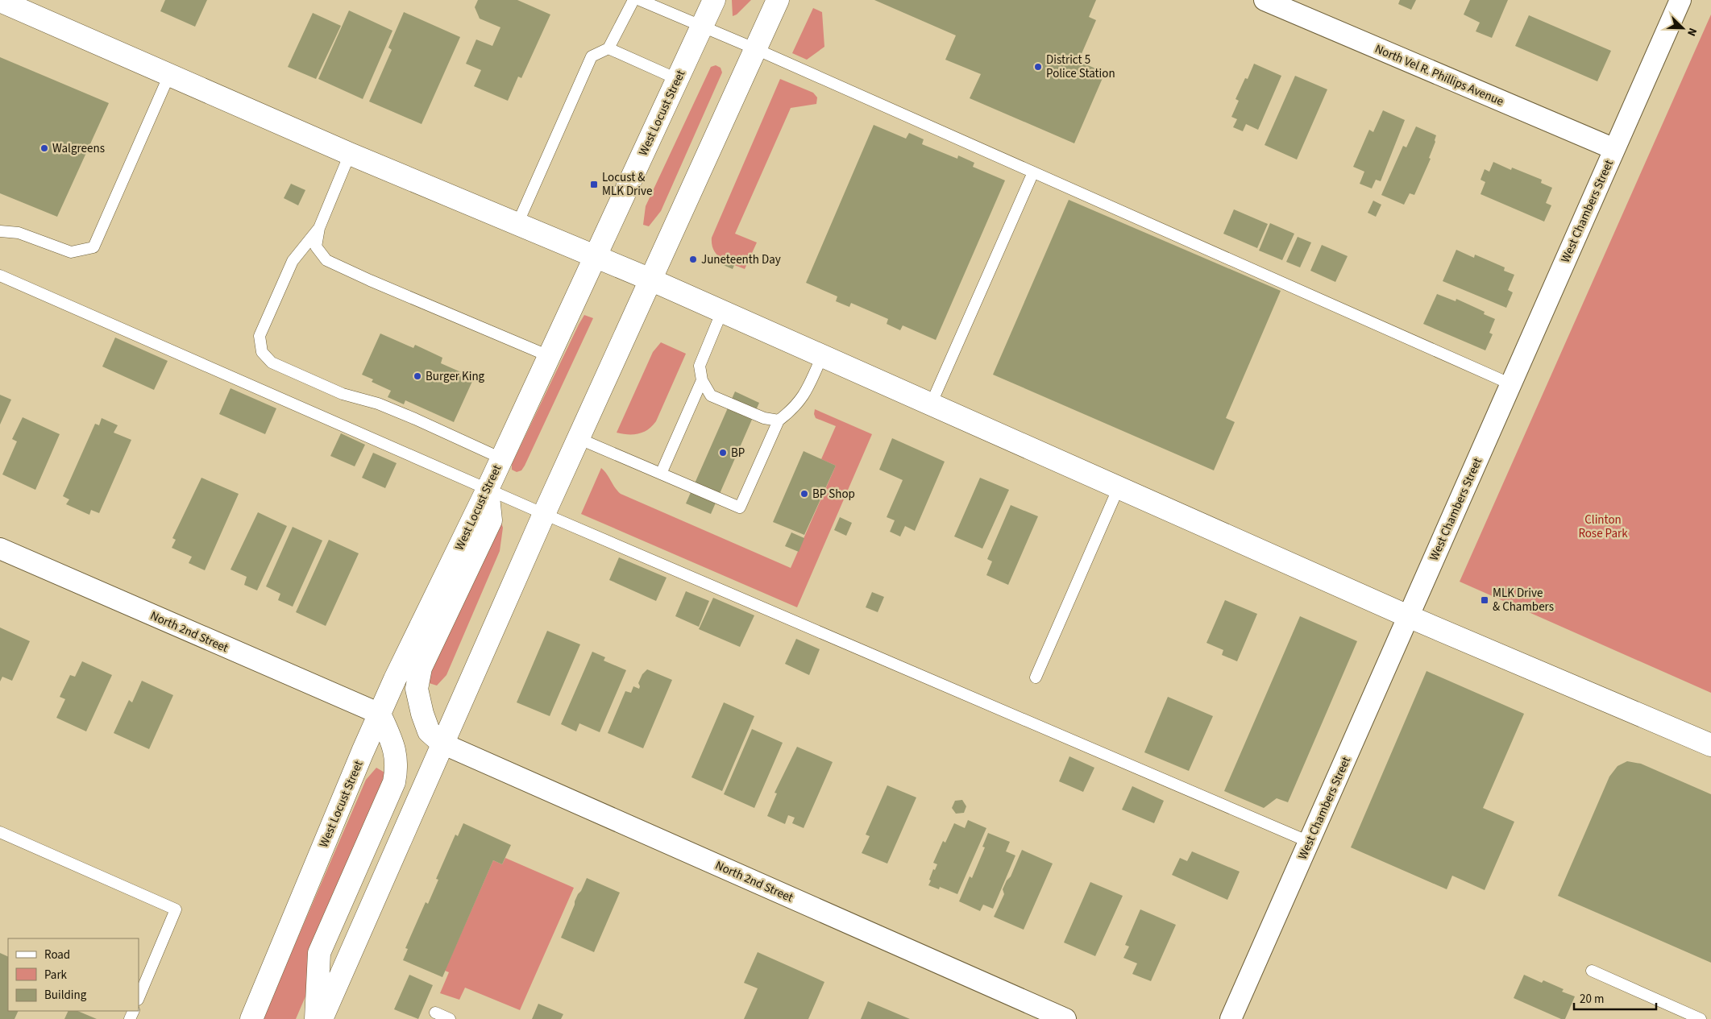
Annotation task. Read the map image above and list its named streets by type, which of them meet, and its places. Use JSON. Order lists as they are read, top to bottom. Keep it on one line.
{"streets":{"main road":["West Locust Street"],"street":["North Vel R. Phillips Avenue","West Chambers Street","North 2nd Street"]},"crossings":[["North Vel R. Phillips Avenue","West Chambers Street"],["West Locust Street","North 2nd Street"]],"parks":["Clinton Rose Park"],"places":{"other":["District 5 Police Station","Walgreens","Juneteenth Day","Burger King","BP","BP Shop"],"transit":["Locust & MLK Drive","MLK Drive & Chambers"]},"legend":["Road","Park","Building"],"scale_bar":"20 m","north":"bottom right"}
